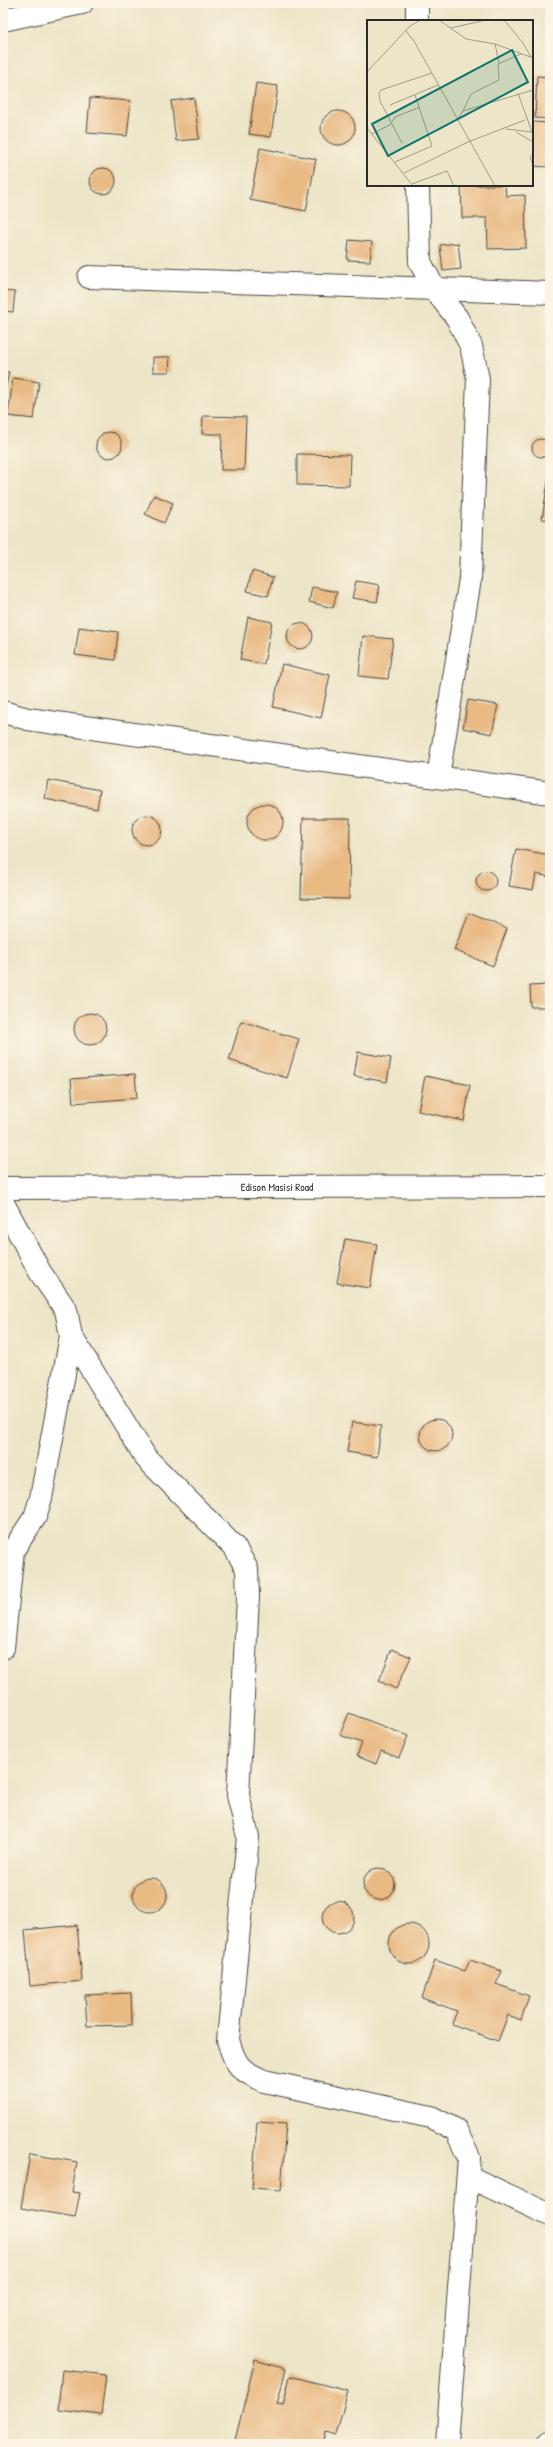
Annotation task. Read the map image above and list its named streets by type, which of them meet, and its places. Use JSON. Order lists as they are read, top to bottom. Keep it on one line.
{"streets":{"street":["Edison Masisi Road"]}}
